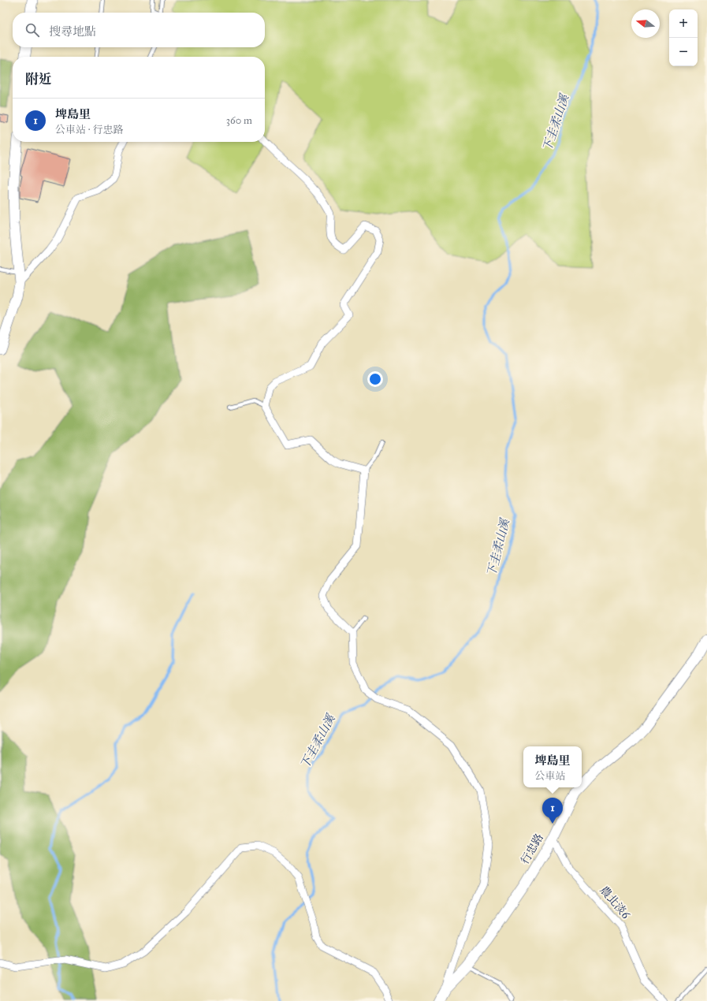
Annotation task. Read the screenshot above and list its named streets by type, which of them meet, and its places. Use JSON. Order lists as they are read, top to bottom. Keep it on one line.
{"streets":{"street":["行忠路","農北淡6"]},"crossings":[["行忠路","農北淡6"]],"water":["下圭柔山溪"],"north":"left","page":{"map_buttons":["+","−"],"search":"搜尋地點","heading":"附近","list":[{"mark":"1","name":"埤島里","note":"公車站 · 行忠路","value":"360 m"}],"popup":["埤島里","公車站"],"pins":"1"}}
